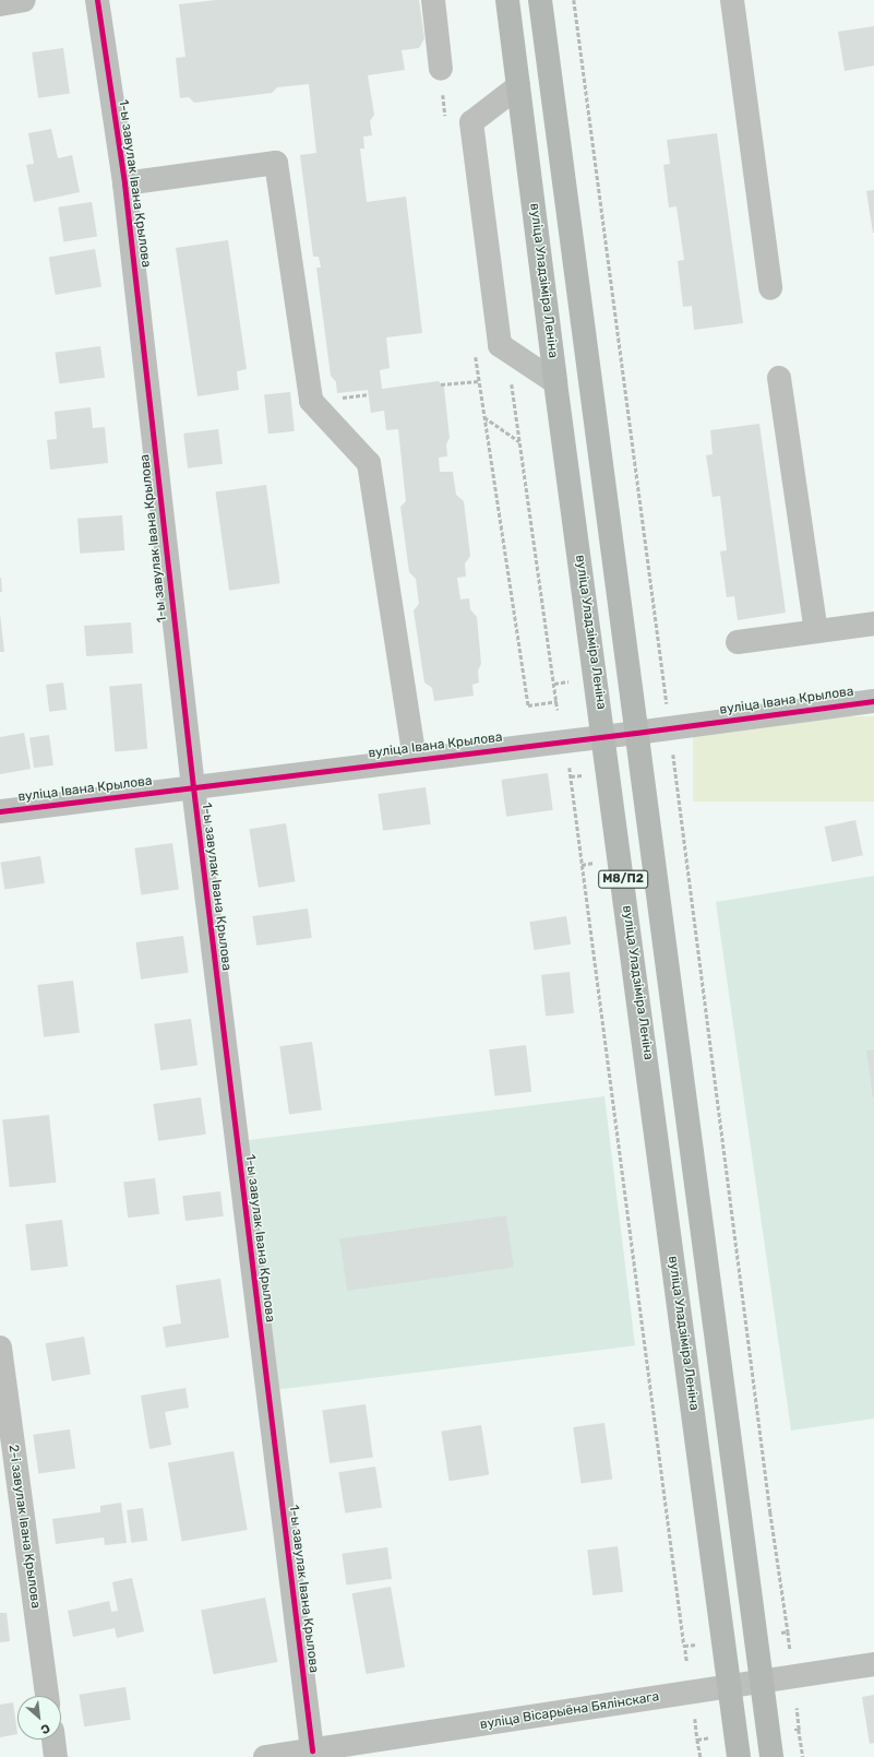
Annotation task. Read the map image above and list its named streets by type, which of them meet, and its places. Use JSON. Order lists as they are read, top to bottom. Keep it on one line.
{"streets":{"main road":["вуліца Уладзіміра Леніна","М8/П2"],"street":["1-ы завулак Івана Крылова","вуліца Івана Крылова","2-і завулак Івана Крылова","вуліца Вісарыёна Бялінскага"]},"crossings":[["1-ы завулак Івана Крылова","вуліца Івана Крылова"],["1-ы завулак Івана Крылова","вуліца Вісарыёна Бялінскага"],["вуліца Уладзіміра Леніна","вуліца Івана Крылова"],["вуліца Уладзіміра Леніна","вуліца Вісарыёна Бялінскага"],["вуліца Івана Крылова","М8/П2"],["М8/П2","вуліца Вісарыёна Бялінскага"]],"north":"bottom right"}
